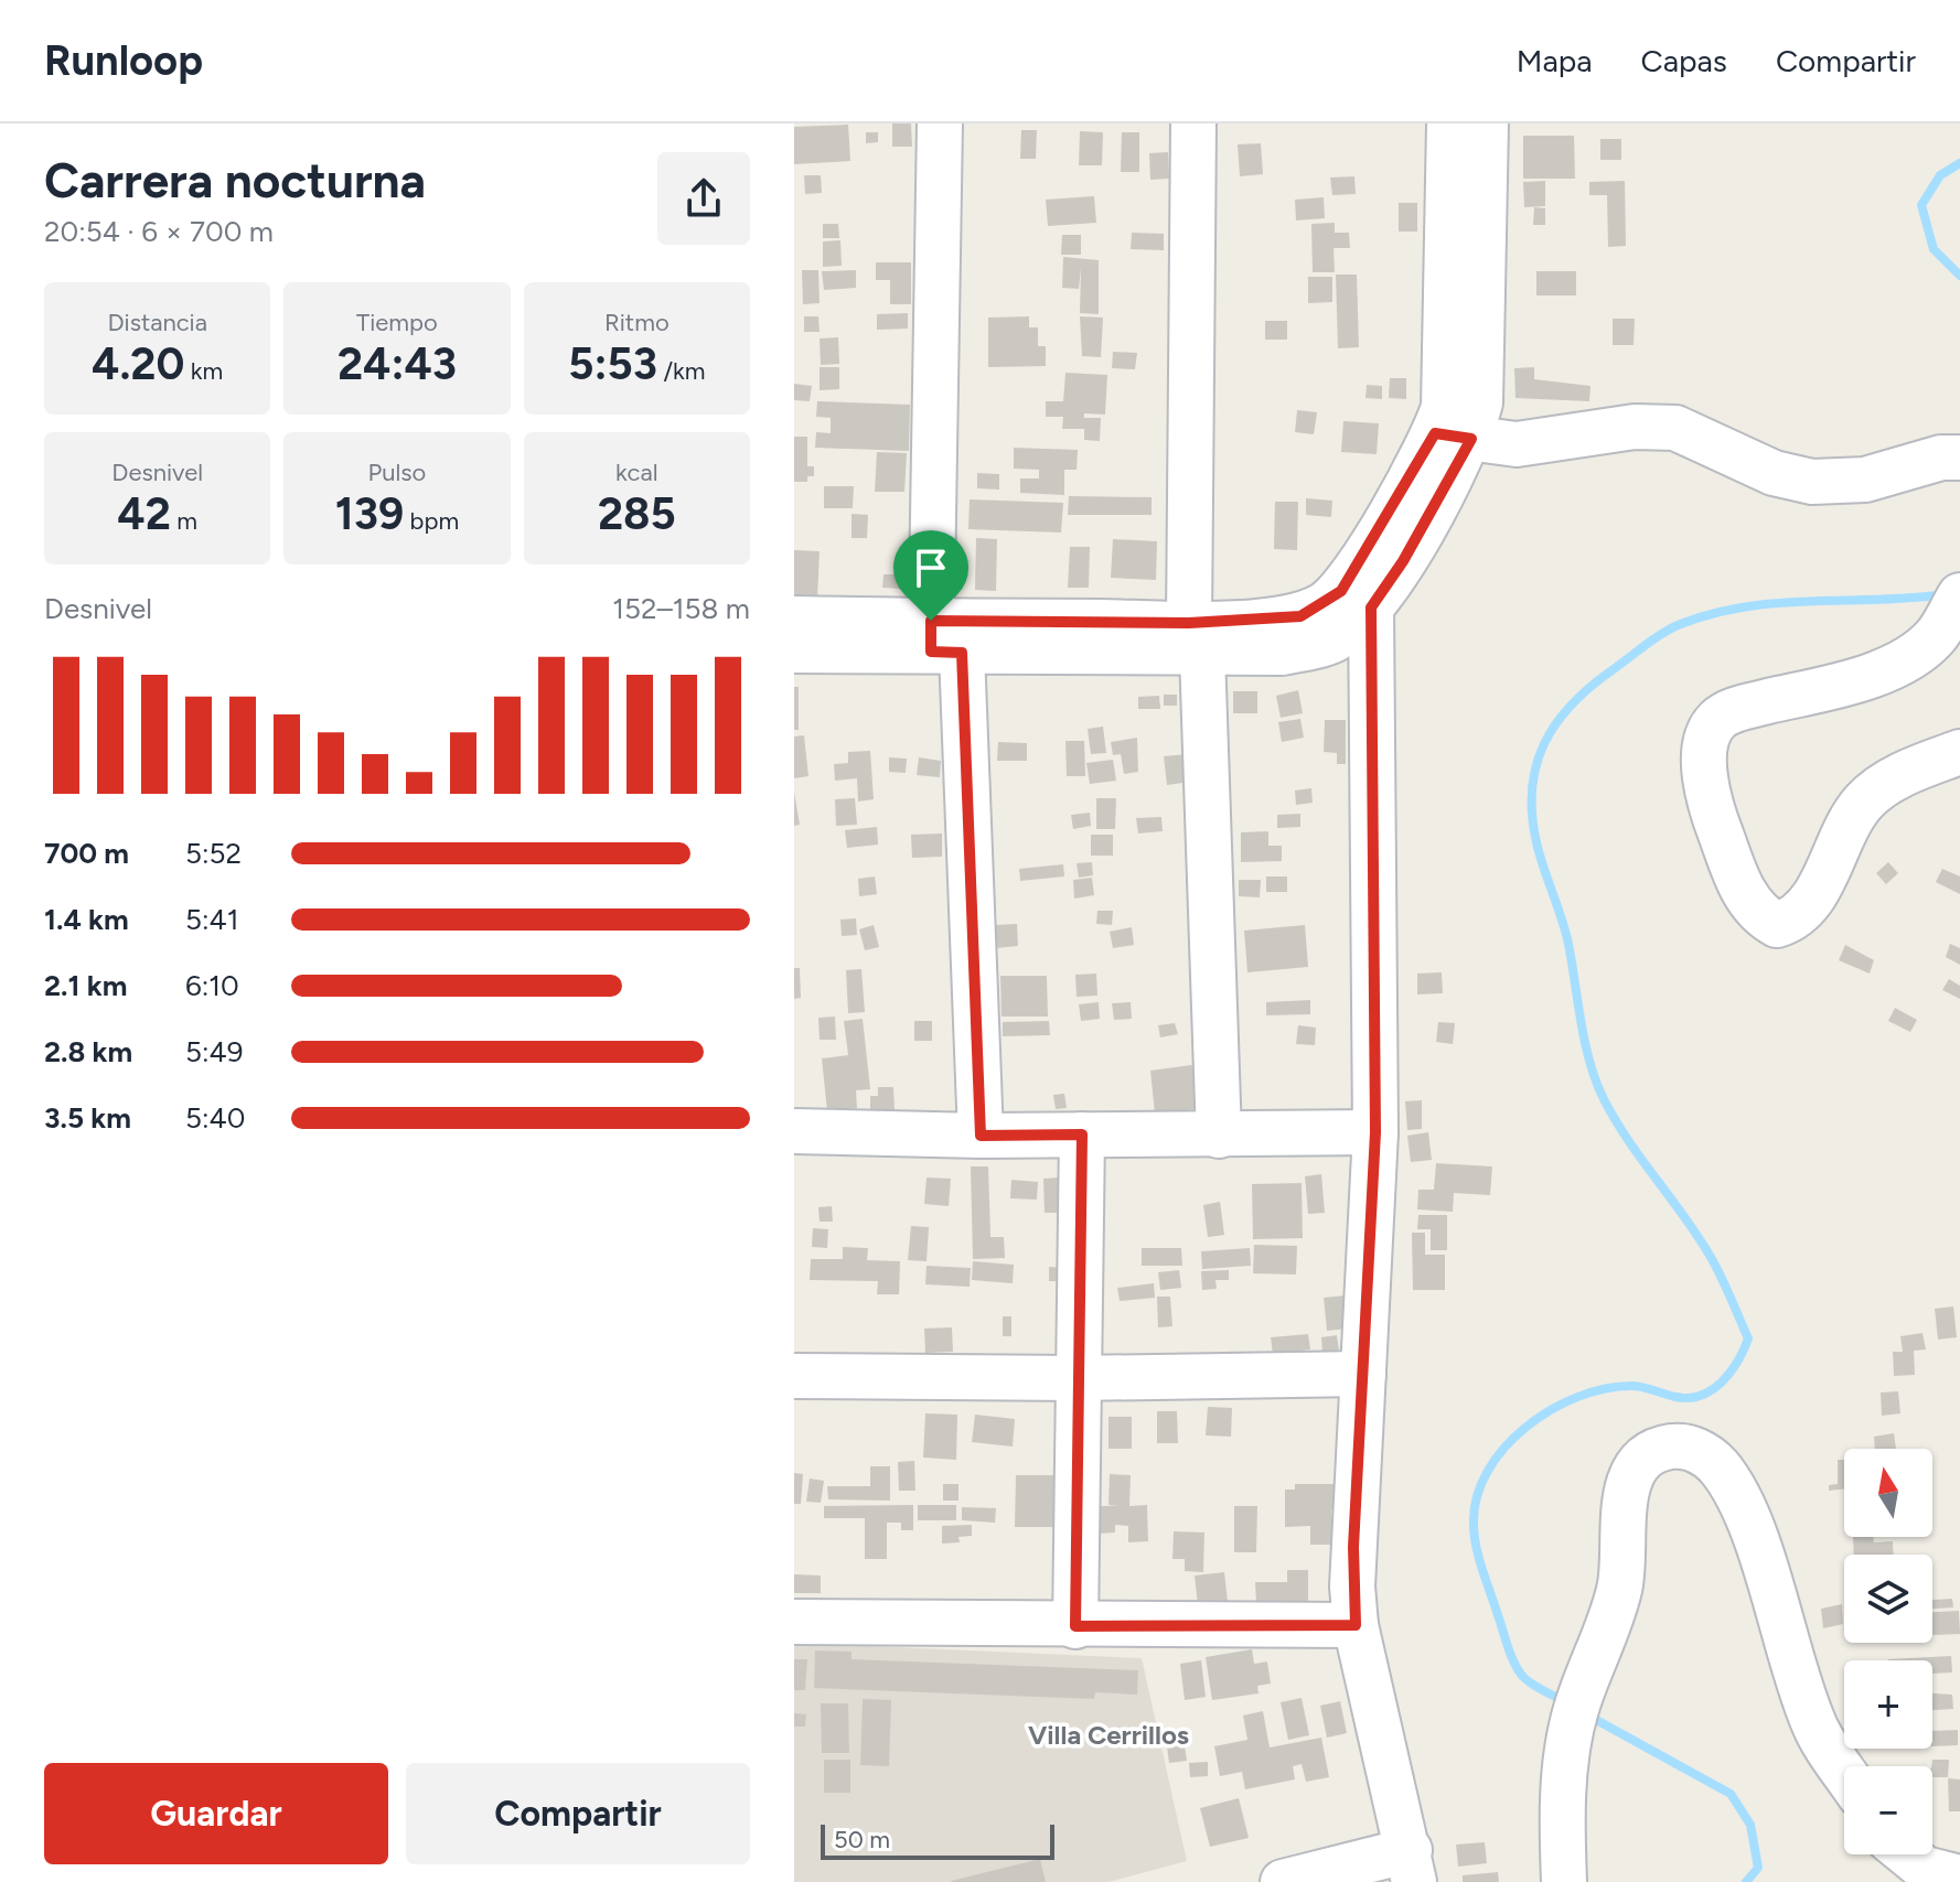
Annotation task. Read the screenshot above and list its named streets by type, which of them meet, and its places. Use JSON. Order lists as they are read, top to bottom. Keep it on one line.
{"districts":["Villa Cerrillos"],"scale_bar":"50 m","north":"top","page":{"header":"Runloop","nav":["Mapa","Capas","Compartir"],"heading":["Carrera nocturna","20:54 · 6 × 700 m"],"stats":[["Distancia","4.20 km"],["Tiempo","24:43"],["Ritmo","5:53 /km"],["Desnivel","42 m"],["Pulso","139 bpm"],["kcal","285"]],"chart":["Desnivel","152–158 m"],"list":[{"name":"700 m","note":"5:52"},{"name":"1.4 km","note":"5:41"},{"name":"2.1 km","note":"6:10"},{"name":"2.8 km","note":"5:49"},{"name":"3.5 km","note":"5:40"}],"map_buttons":["+","−"],"buttons":["Guardar","Compartir"],"scale":"50 m"}}
